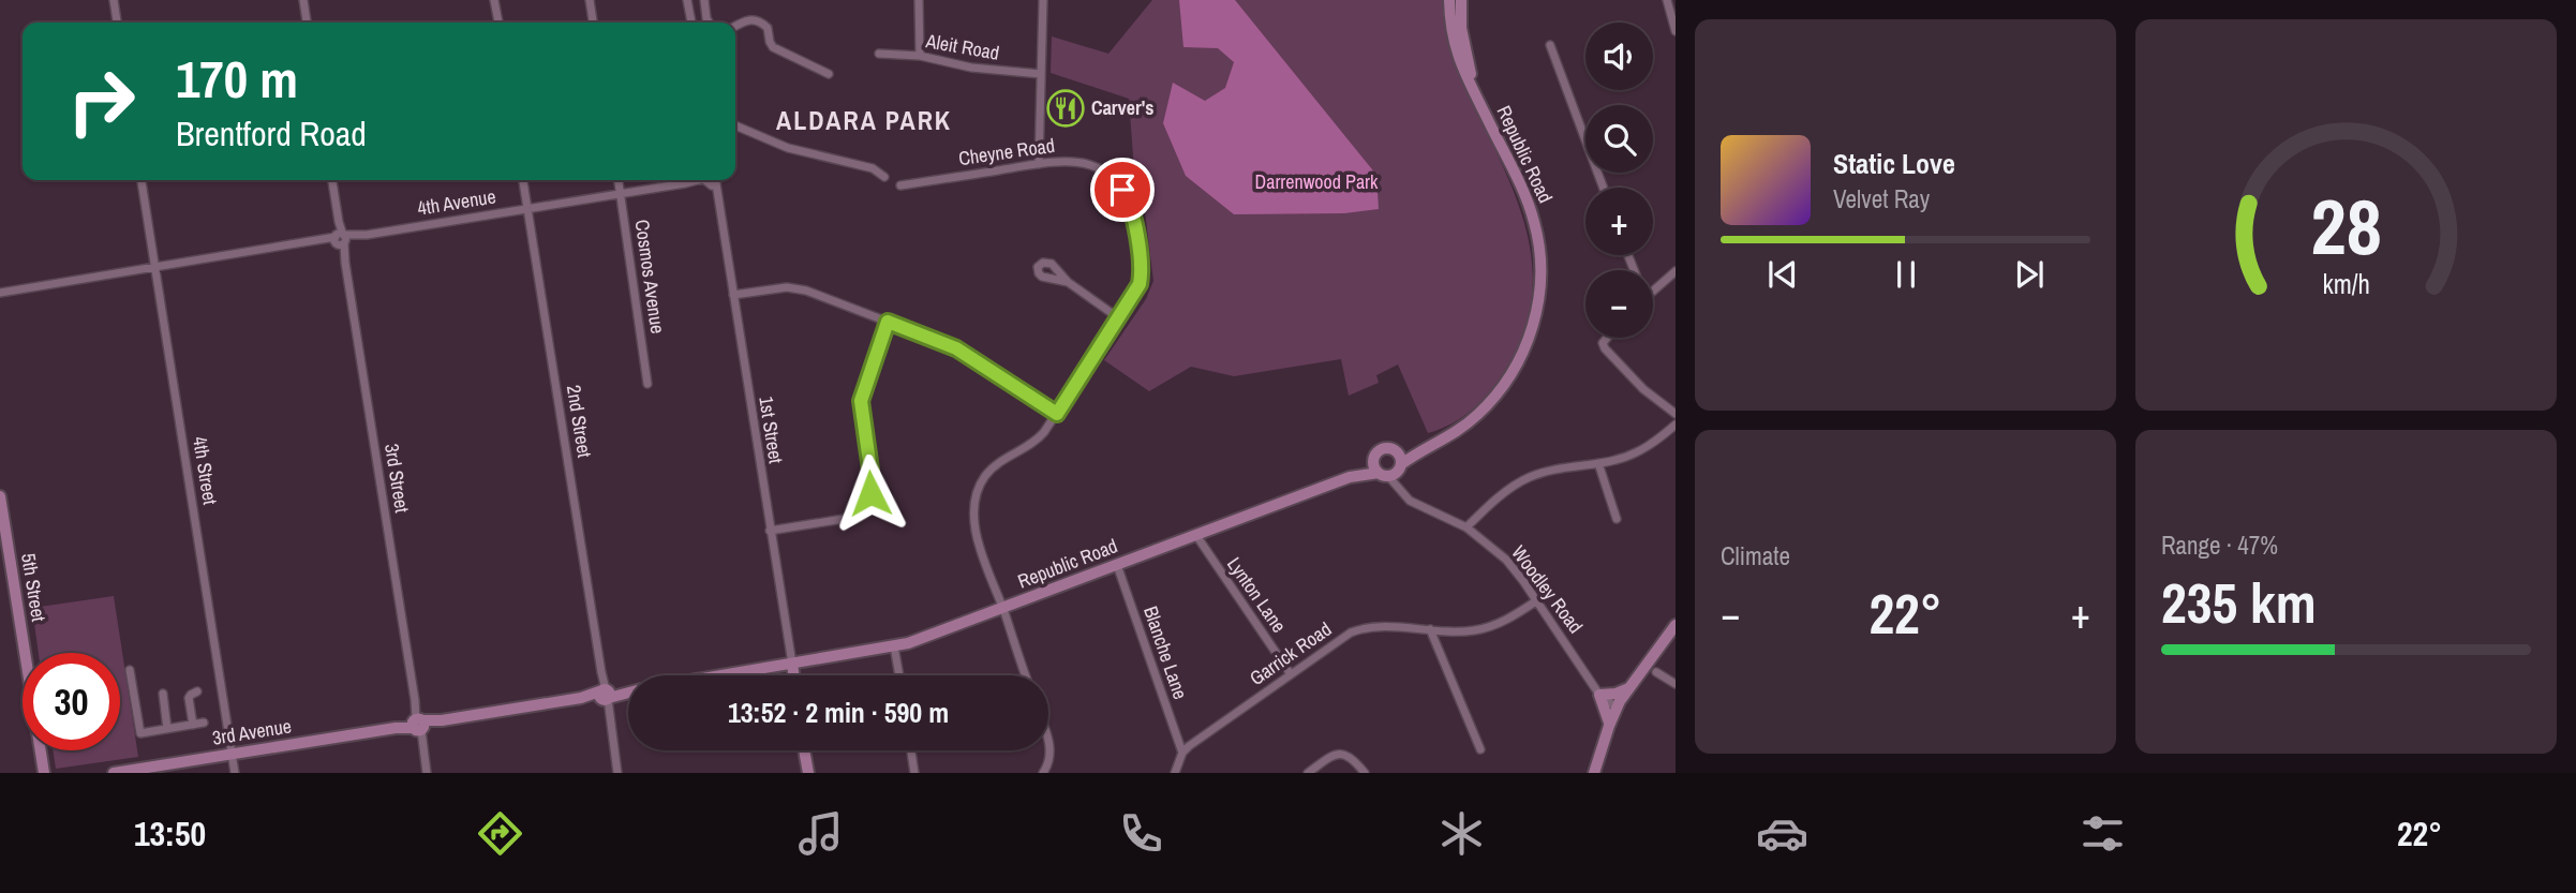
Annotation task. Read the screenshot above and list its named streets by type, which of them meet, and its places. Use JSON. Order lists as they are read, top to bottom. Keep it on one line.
{"streets":{"main road":["Republic Road","5th Street","3rd Avenue"],"street":["Aleit Road","Cheyne Road","4th Avenue","Cosmos Avenue","2nd Street","1st Street","4th Street","3rd Street","Woodley Road","Lynton Lane","Blanche Lane","Garrick Road"]},"crossings":[["Cheyne Road","Republic Road"],["Republic Road","1st Street"],["Republic Road","Woodley Road"],["Republic Road","Lynton Lane"],["Republic Road","Blanche Lane"],["Republic Road","3rd Avenue"],["4th Avenue","Cosmos Avenue"],["4th Avenue","2nd Street"],["4th Avenue","4th Street"],["4th Avenue","3rd Street"],["2nd Street","3rd Avenue"],["1st Street","3rd Avenue"],["4th Street","3rd Avenue"],["3rd Street","3rd Avenue"],["Woodley Road","Garrick Road"],["Lynton Lane","Garrick Road"],["Blanche Lane","Garrick Road"]],"districts":["ALDARA PARK"],"parks":["Darrenwood Park"],"places":{"restaurant":["Carver's"]},"page":{"map_buttons":["+","−"],"turn":["170 m","Brentford Road"],"song":["Static Love","Velvet Ray"],"tile":["Climate",["Range · 47%","235 km"]],"heat":["−","22°","+"],"limit":"30","trip":"13:52 · 2 min · 590 m","tabs":["13:50","22°"],"gauge":["28","km/h"]}}
